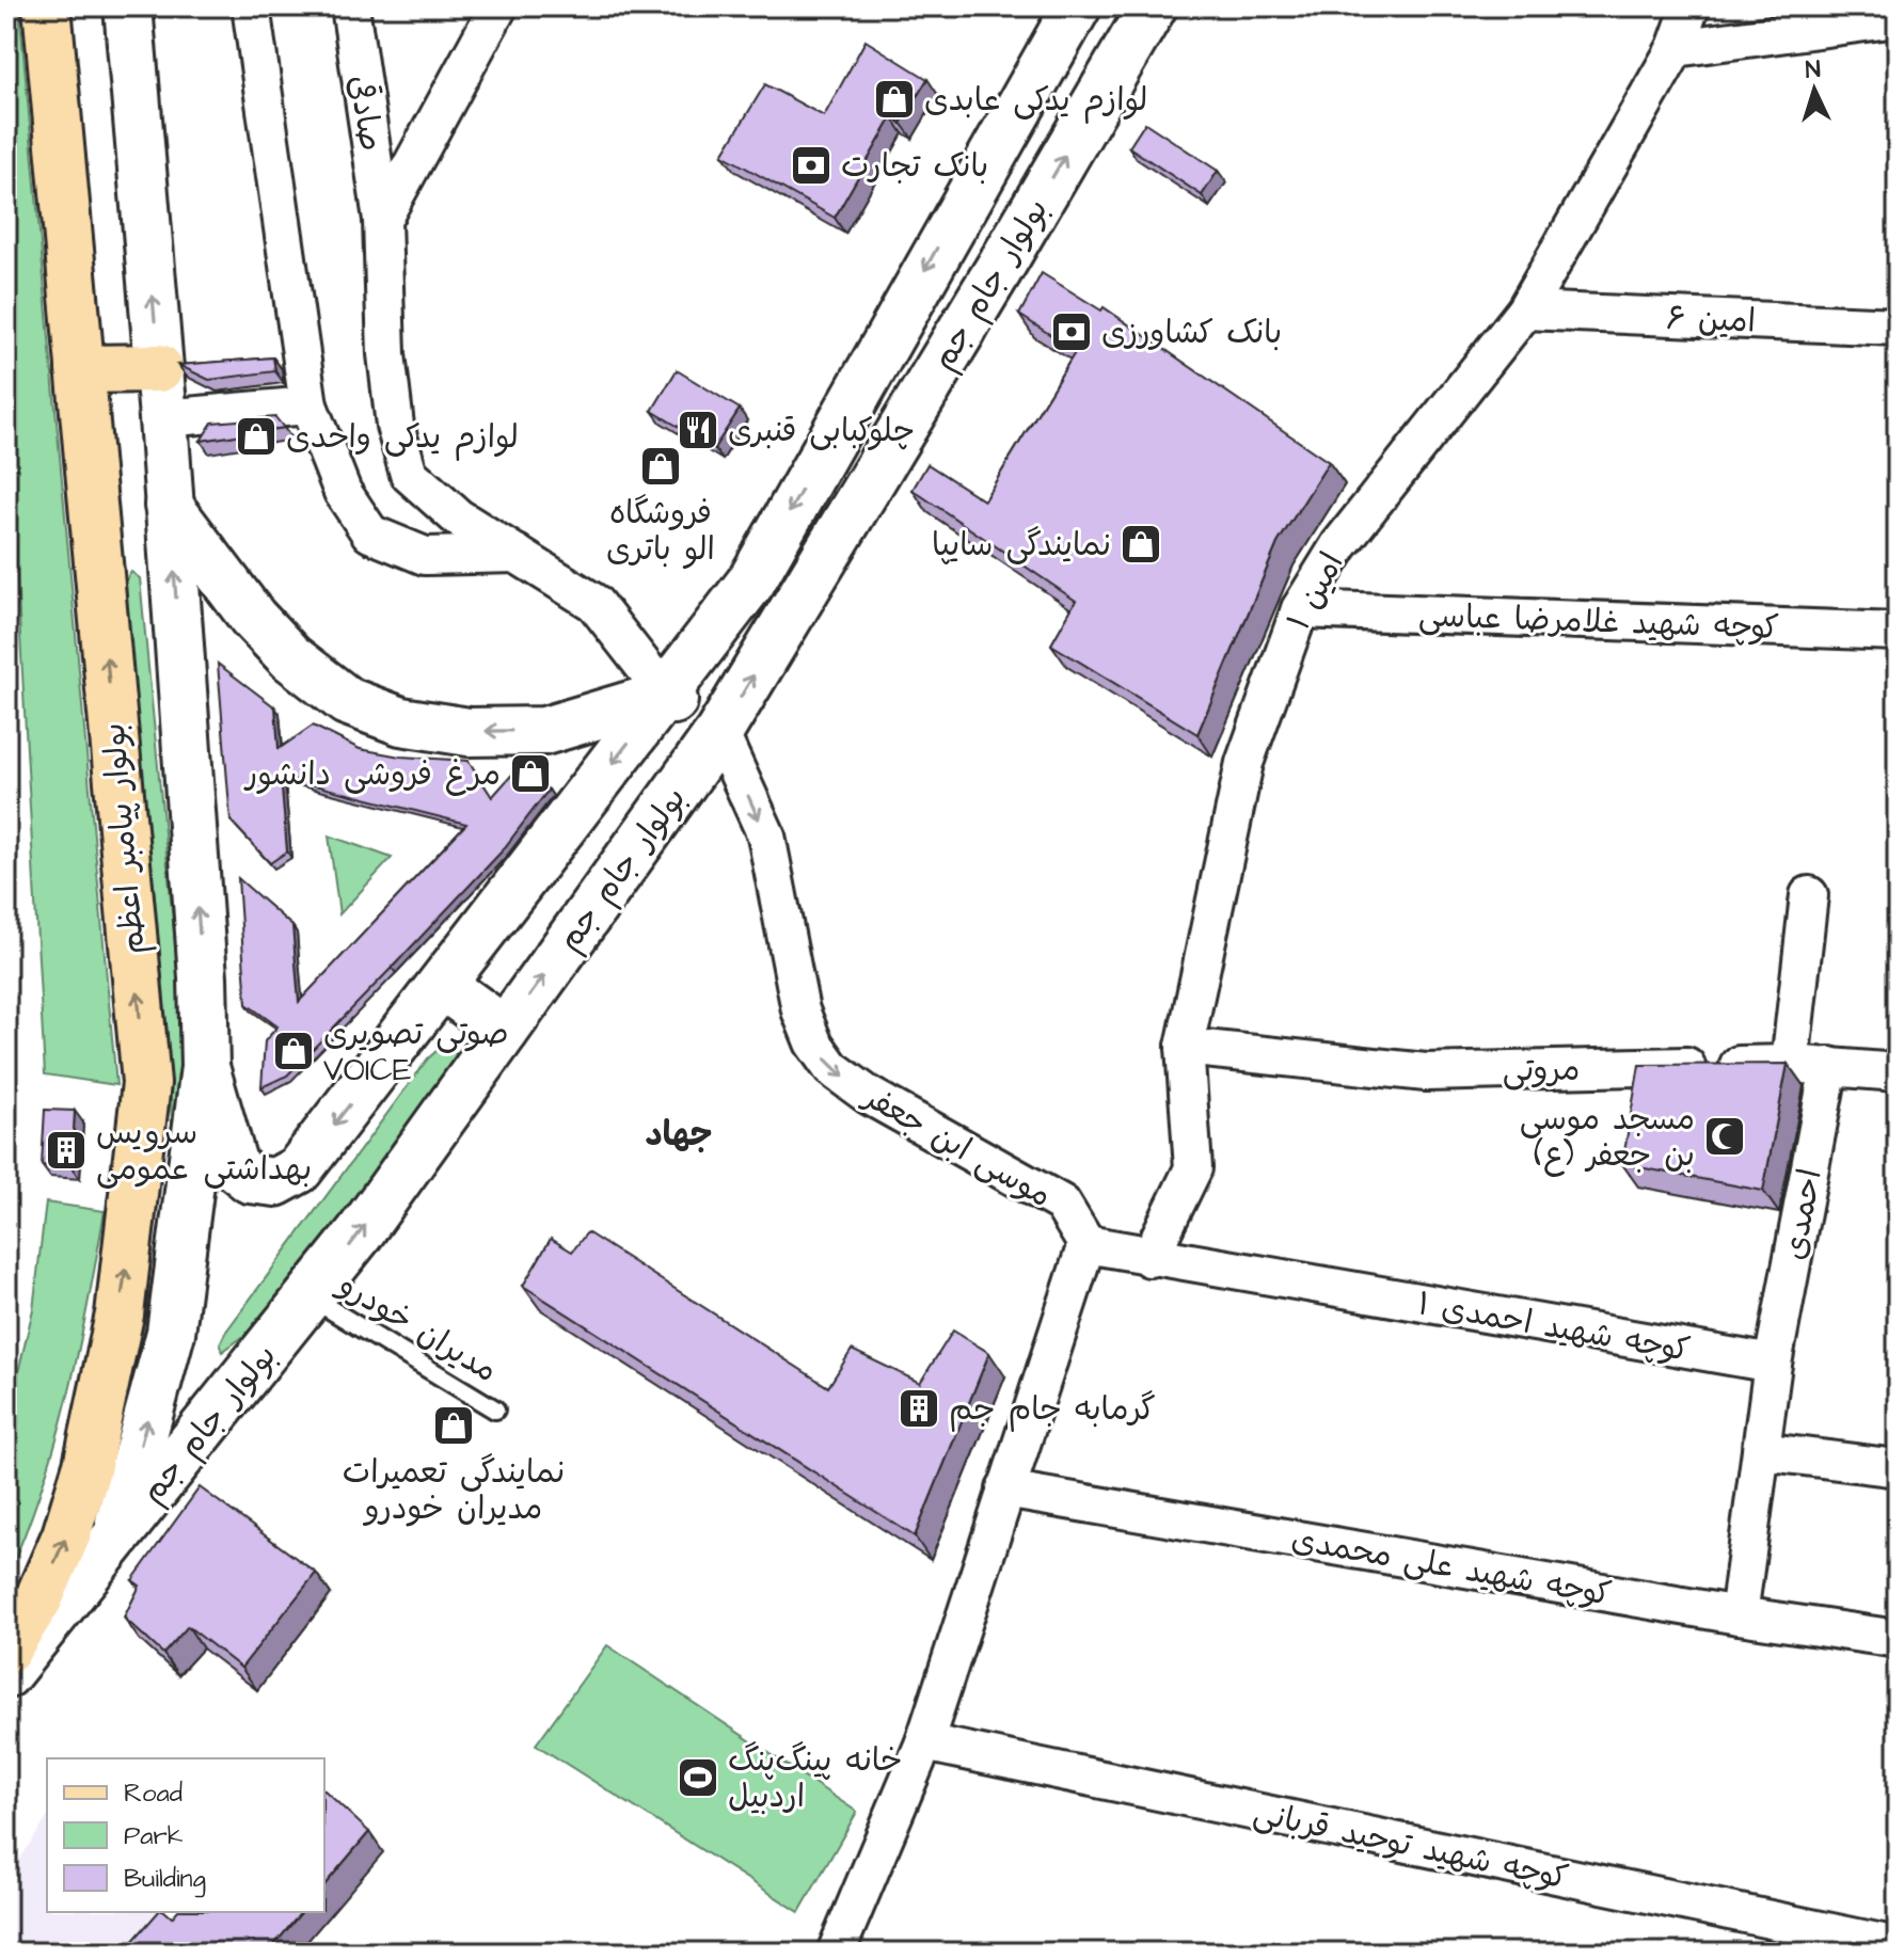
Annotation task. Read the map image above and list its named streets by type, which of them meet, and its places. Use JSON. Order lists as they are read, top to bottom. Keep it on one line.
{"streets":{"main road":["بولوار جام جم","بولوار پیامبر اعظم"],"street":["صادقی","امین ۶","امین ۱","کوچه شهید غلامرضا عباسی","مروتی","موسی ابن جعفر","احمدی","کوچه شهید احمدی ۱","کوچه شهید علی محمدی","کوچه شهید توحید قربانی"],"lane":["مدیران خودرو"]},"crossings":[["صادقی","بولوار جام جم"],["بولوار جام جم","موسی ابن جعفر"],["بولوار جام جم","مدیران خودرو"],["امین ۶","امین ۱"],["امین ۱","کوچه شهید غلامرضا عباسی"],["امین ۱","مروتی"],["امین ۱","کوچه شهید احمدی ۱"],["مروتی","احمدی"],["موسی ابن جعفر","کوچه شهید احمدی ۱"],["احمدی","کوچه شهید احمدی ۱"]],"one_way":["موسی ابن جعفر"],"districts":["جهاد"],"places":{"shop":["لوازم یدکی عابدی","لوازم یدکی واحدی","فروشگاه الو باتری","نمایندگی سایپا","مرغ فروشی دانشور","صوتی تصویری VOICE","نمایندگی تعمیرات مدیران خودرو"],"bank":["بانک تجارت","بانک کشاورزی"],"restaurant":["چلوکبابی قنبری"],"mosque":["مسجد موسی بن جعفر (ع)"],"building":["سرویس بهداشتی عمومی","گرمابه جام جم"],"sports":["خانه پینگ‌پنگ اردبیل"]},"legend":["Road","Park","Building"],"north":"top"}
